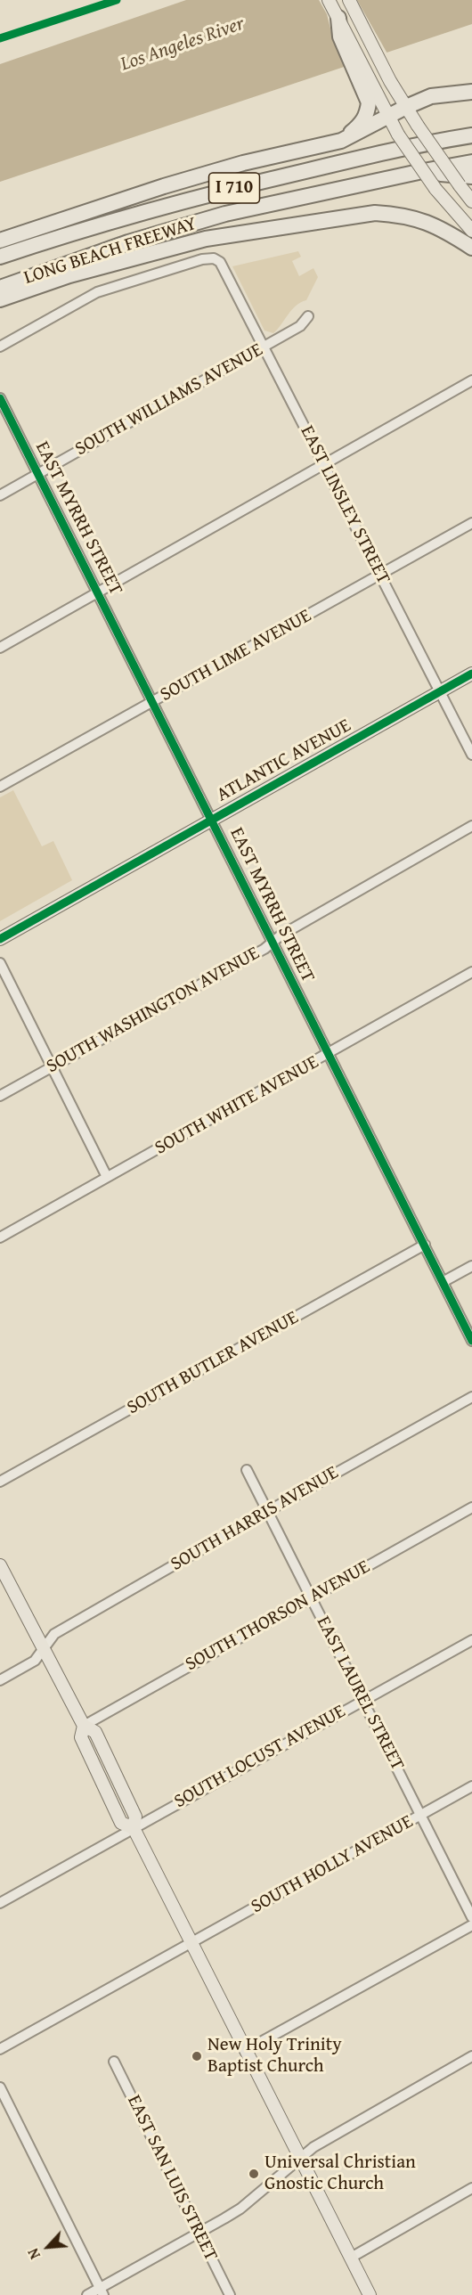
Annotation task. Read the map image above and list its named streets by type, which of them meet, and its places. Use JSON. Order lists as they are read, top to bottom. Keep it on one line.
{"streets":{"highway":["I 710","LONG BEACH FREEWAY"],"main road":["ATLANTIC AVENUE"],"street":["SOUTH WILLIAMS AVENUE","EAST LINSLEY STREET","EAST MYRRH STREET","SOUTH LIME AVENUE","SOUTH WASHINGTON AVENUE","SOUTH WHITE AVENUE","SOUTH BUTLER AVENUE","SOUTH HARRIS AVENUE","SOUTH THORSON AVENUE","EAST LAUREL STREET","SOUTH LOCUST AVENUE","SOUTH HOLLY AVENUE","EAST SAN LUIS STREET"]},"crossings":[["SOUTH WILLIAMS AVENUE","EAST LINSLEY STREET"],["SOUTH WILLIAMS AVENUE","EAST MYRRH STREET"],["EAST LINSLEY STREET","SOUTH LIME AVENUE"],["EAST LINSLEY STREET","ATLANTIC AVENUE"],["EAST MYRRH STREET","SOUTH LIME AVENUE"],["EAST MYRRH STREET","ATLANTIC AVENUE"],["EAST MYRRH STREET","SOUTH WASHINGTON AVENUE"],["EAST MYRRH STREET","SOUTH WHITE AVENUE"],["EAST MYRRH STREET","SOUTH BUTLER AVENUE"],["SOUTH HARRIS AVENUE","EAST LAUREL STREET"],["SOUTH THORSON AVENUE","EAST LAUREL STREET"],["EAST LAUREL STREET","SOUTH LOCUST AVENUE"],["EAST LAUREL STREET","SOUTH HOLLY AVENUE"]],"water":["Los Angeles River"],"places":["New Holy Trinity Baptist Church","Universal Christian Gnostic Church"],"north":"bottom left"}
